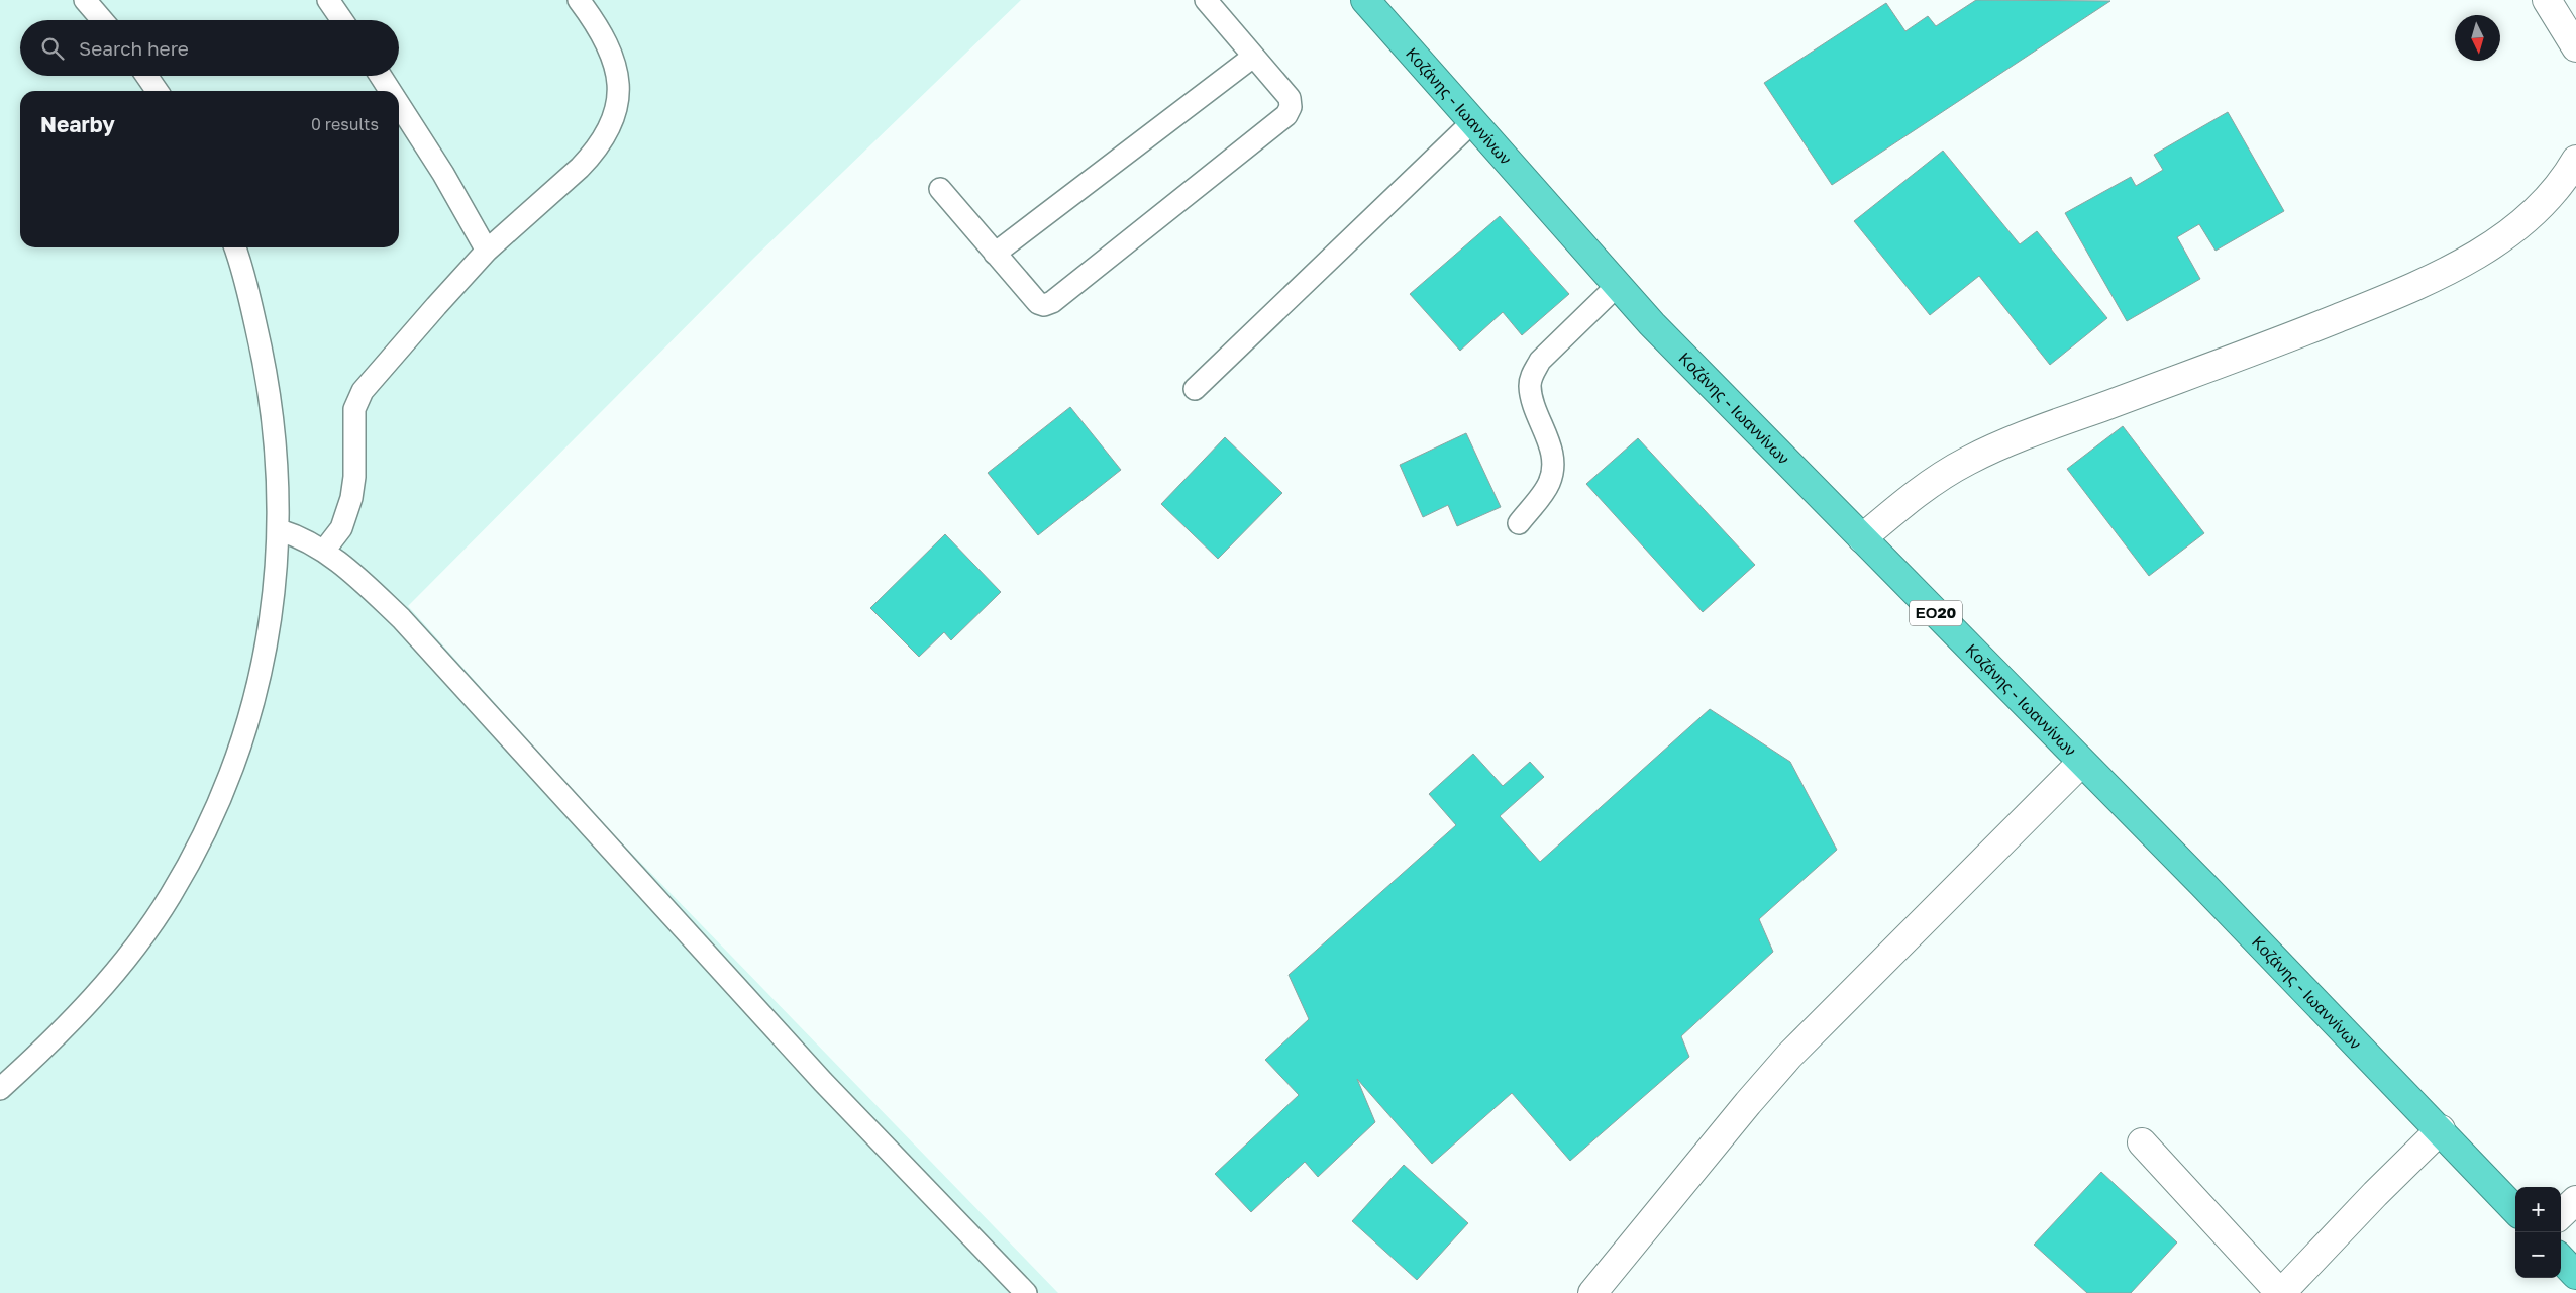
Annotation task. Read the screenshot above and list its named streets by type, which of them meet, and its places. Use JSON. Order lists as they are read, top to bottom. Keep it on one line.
{"streets":{"highway":["Κοζάνης - Ιωαννίνων","ΕΟ20"]},"north":"bottom","page":{"search":"Search here","heading":["Nearby","0 results"],"map_buttons":["+","−"]}}
